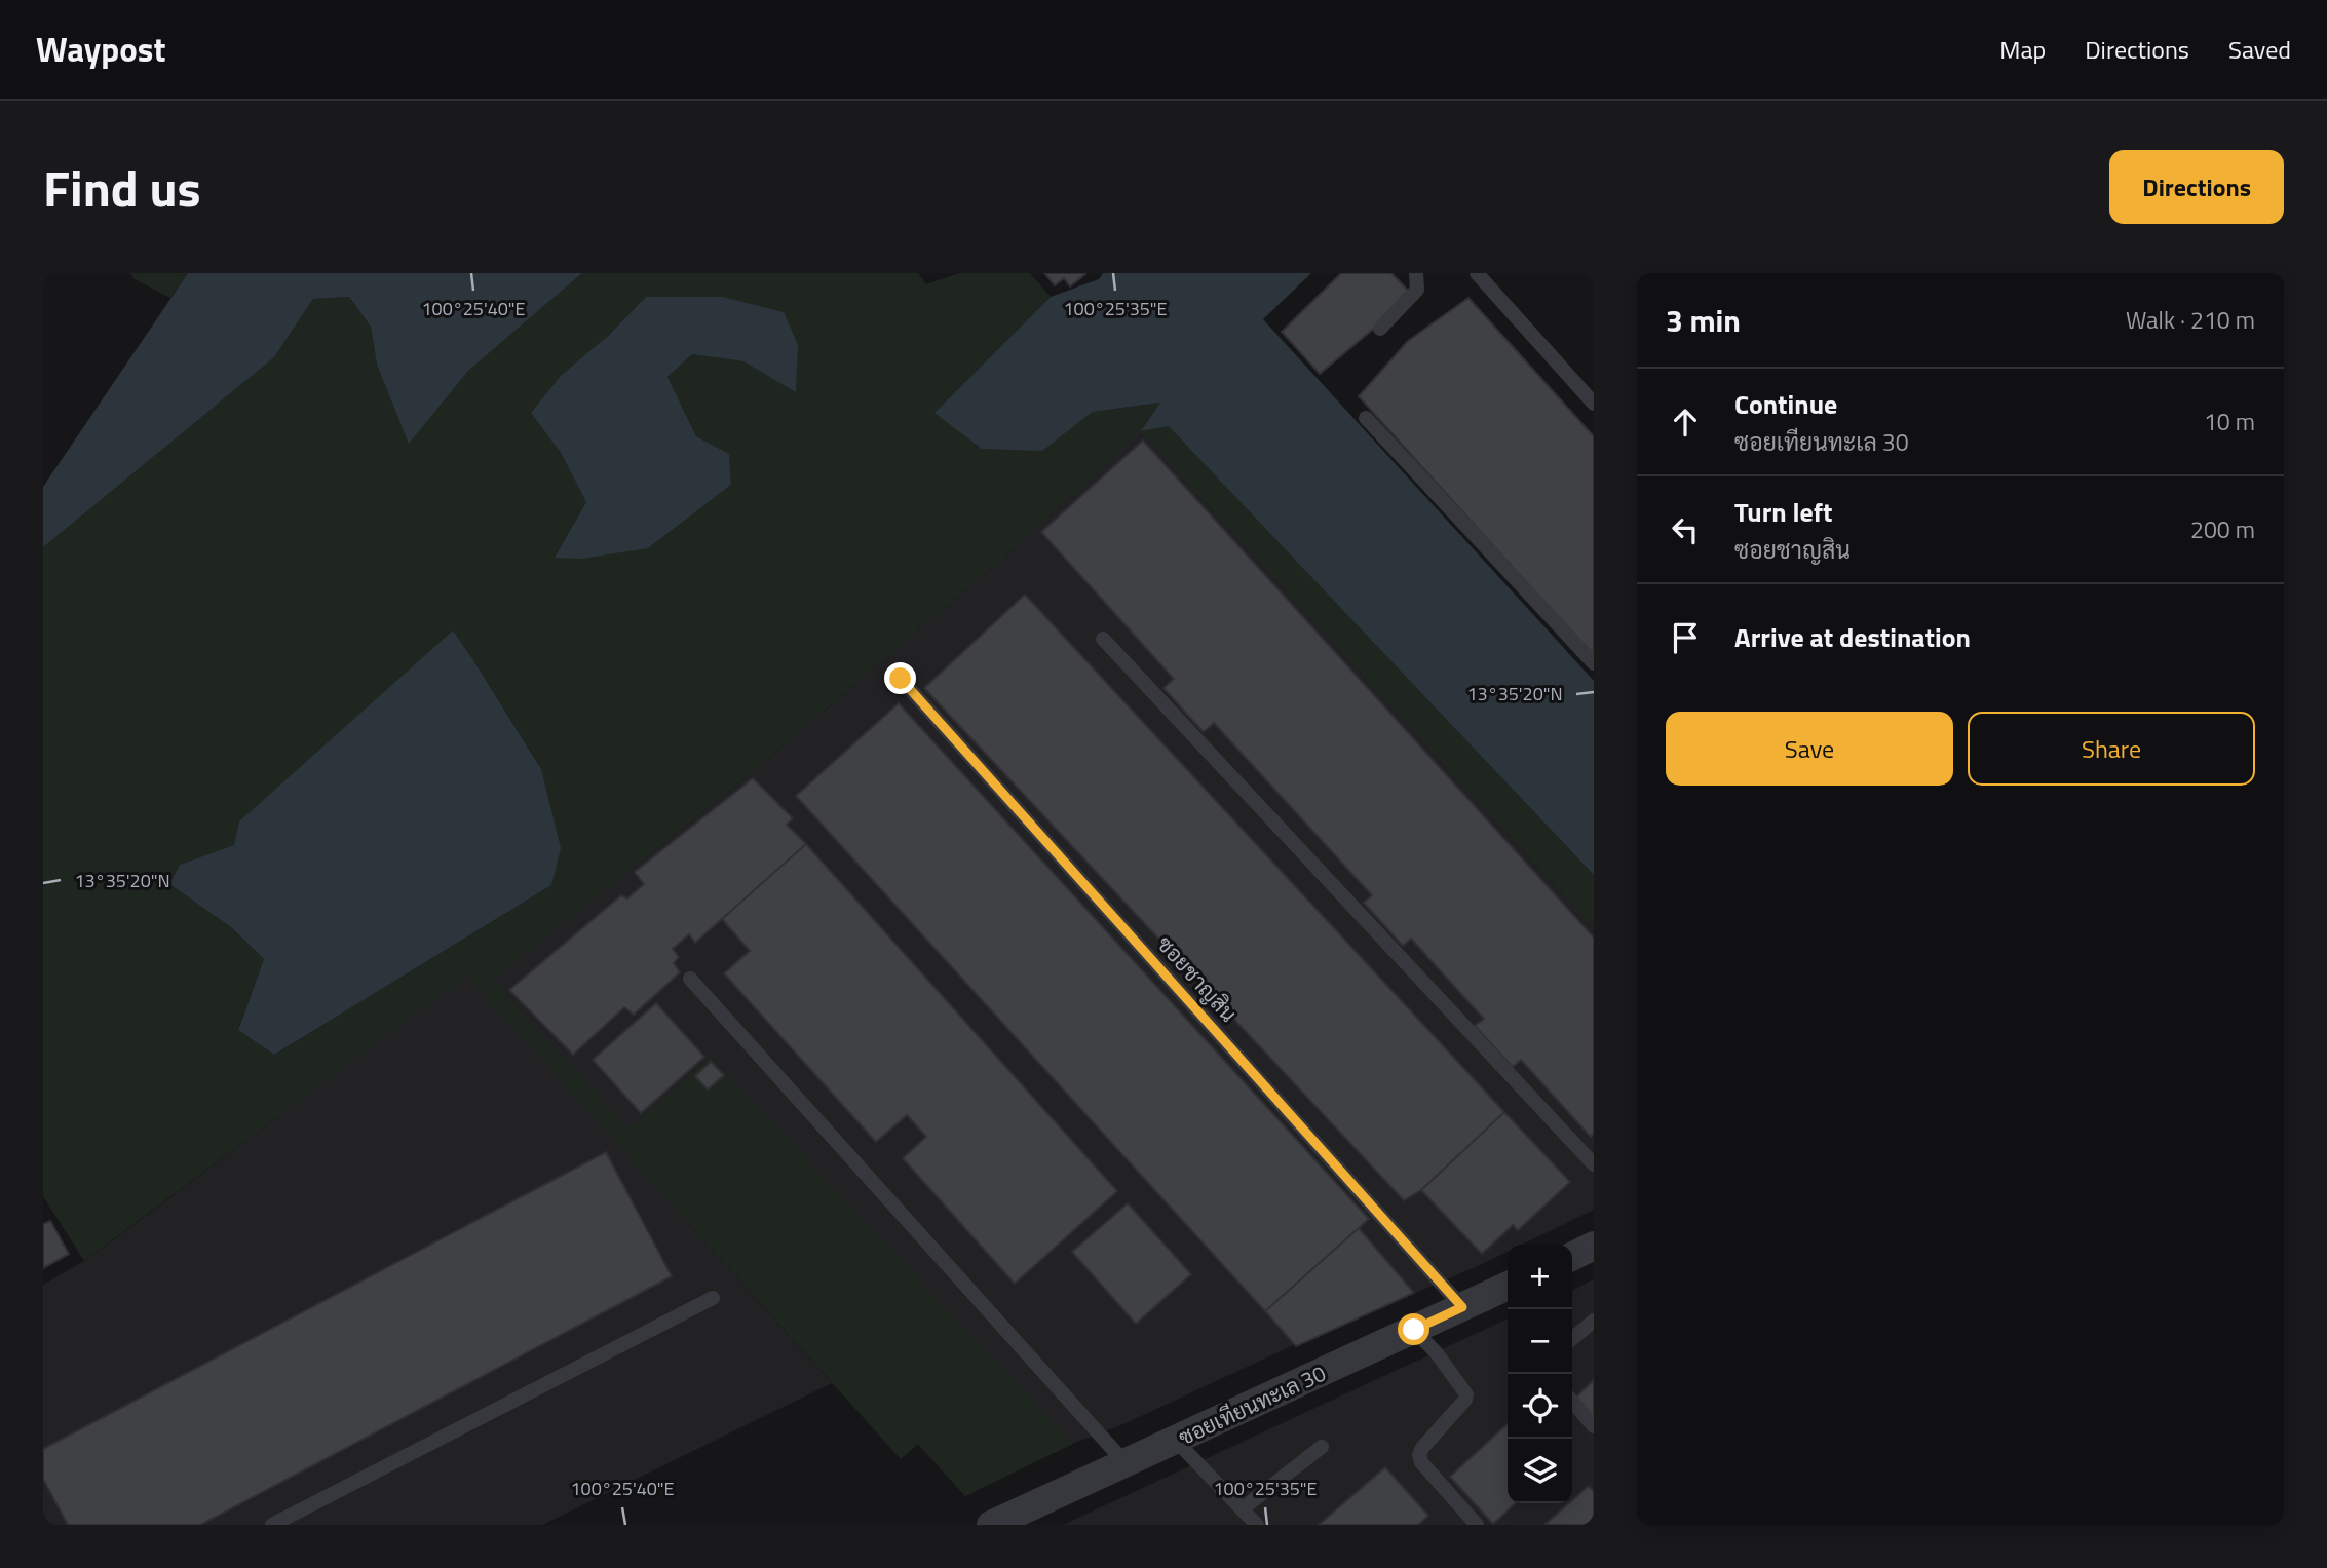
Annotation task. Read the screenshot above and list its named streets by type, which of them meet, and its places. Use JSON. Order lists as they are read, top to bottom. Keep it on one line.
{"streets":{"street":["ซอยเทียนทะเล 30"],"lane":["ซอยชาญสิน"]},"crossings":[["ซอยชาญสิน","ซอยเทียนทะเล 30"]],"page":{"header":"Waypost","nav":["Map","Directions","Saved"],"title":"Find us","buttons":["Directions",["Save","Share"]],"heading":["3 min","Walk · 210 m"],"list":[["Continue","ซอยเทียนทะเล 30","10 m"],["Turn left","ซอยชาญสิน","200 m"],"Arrive at destination"],"map_buttons":["+","−"]},"coordinates":["100°25'40\"E","100°25'35\"E","13°35'20\"N"]}
